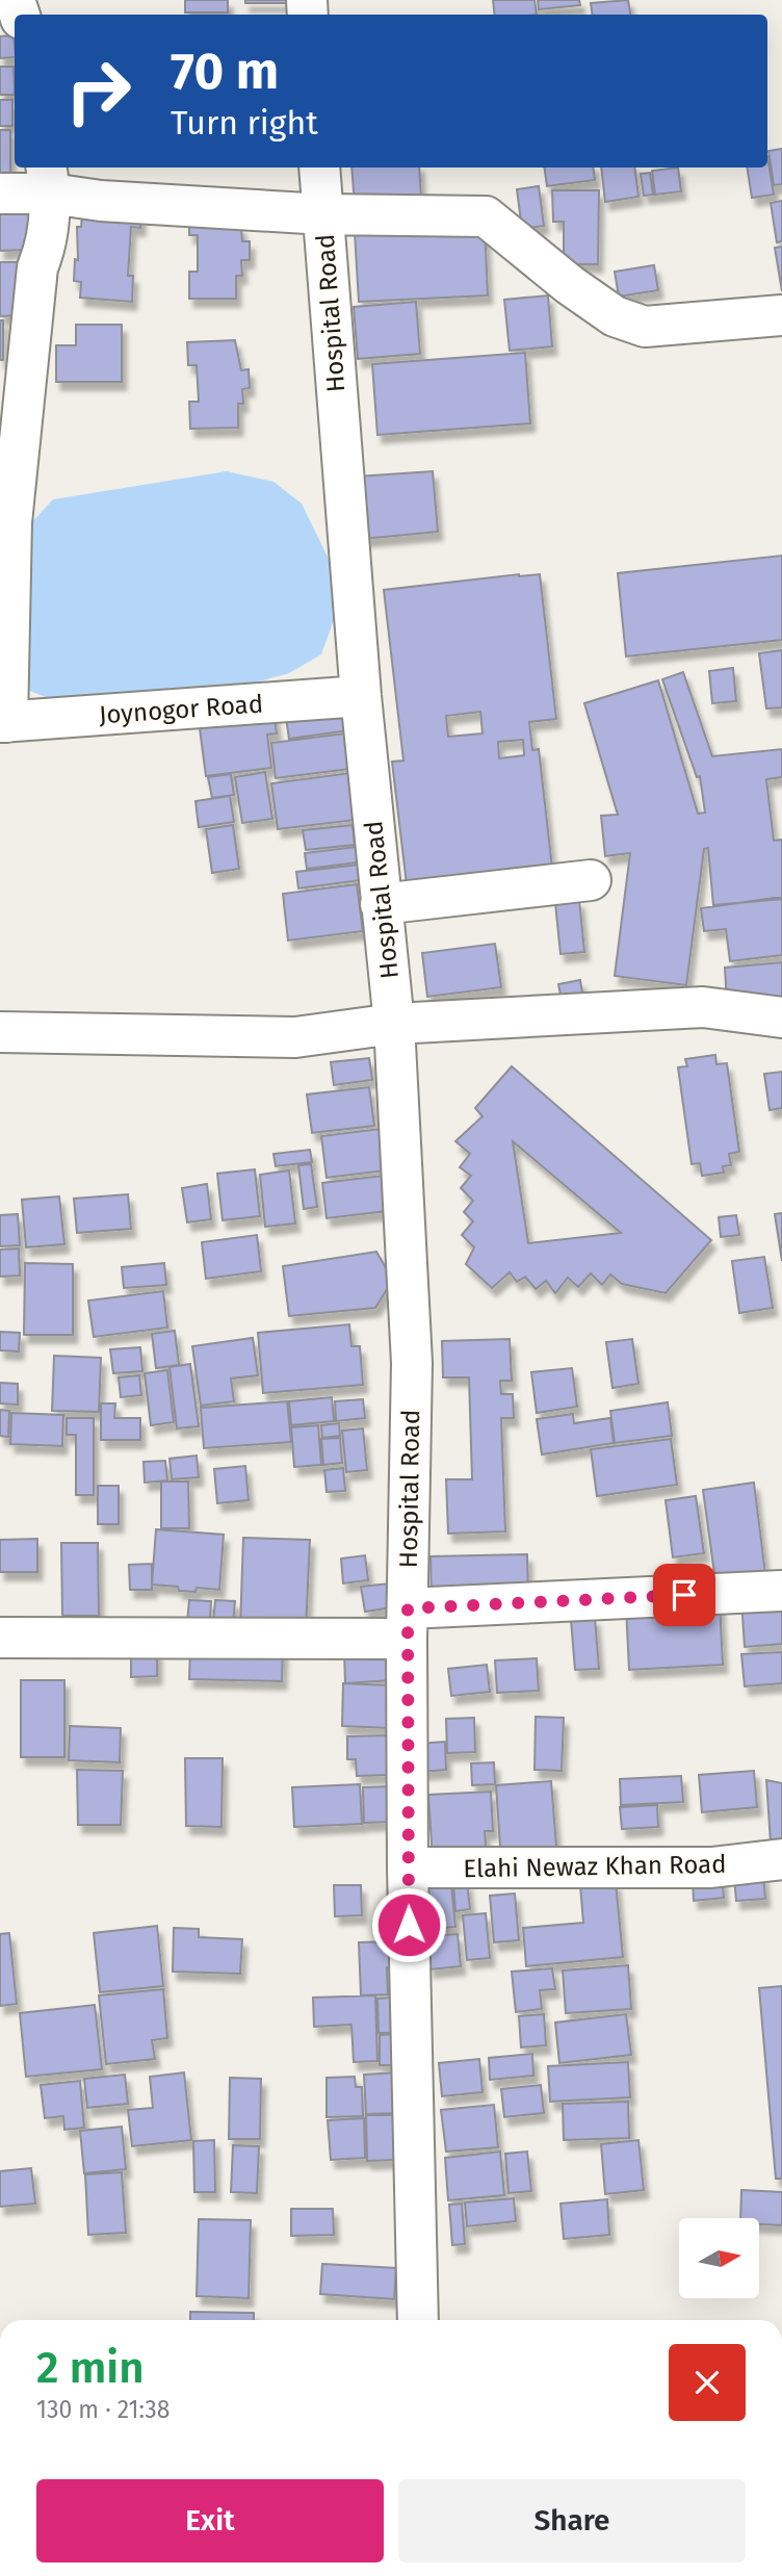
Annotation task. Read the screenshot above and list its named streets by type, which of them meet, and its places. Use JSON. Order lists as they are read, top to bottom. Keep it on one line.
{"streets":{"street":["Hospital Road","Joynogor Road","Elahi Newaz Khan Road"]},"crossings":[["Hospital Road","Joynogor Road"],["Hospital Road","Elahi Newaz Khan Road"]],"north":"right","page":{"turn":["70 m","Turn right"],"heading":["2 min","130 m · 21:38"],"buttons":["Exit","Share"]}}
